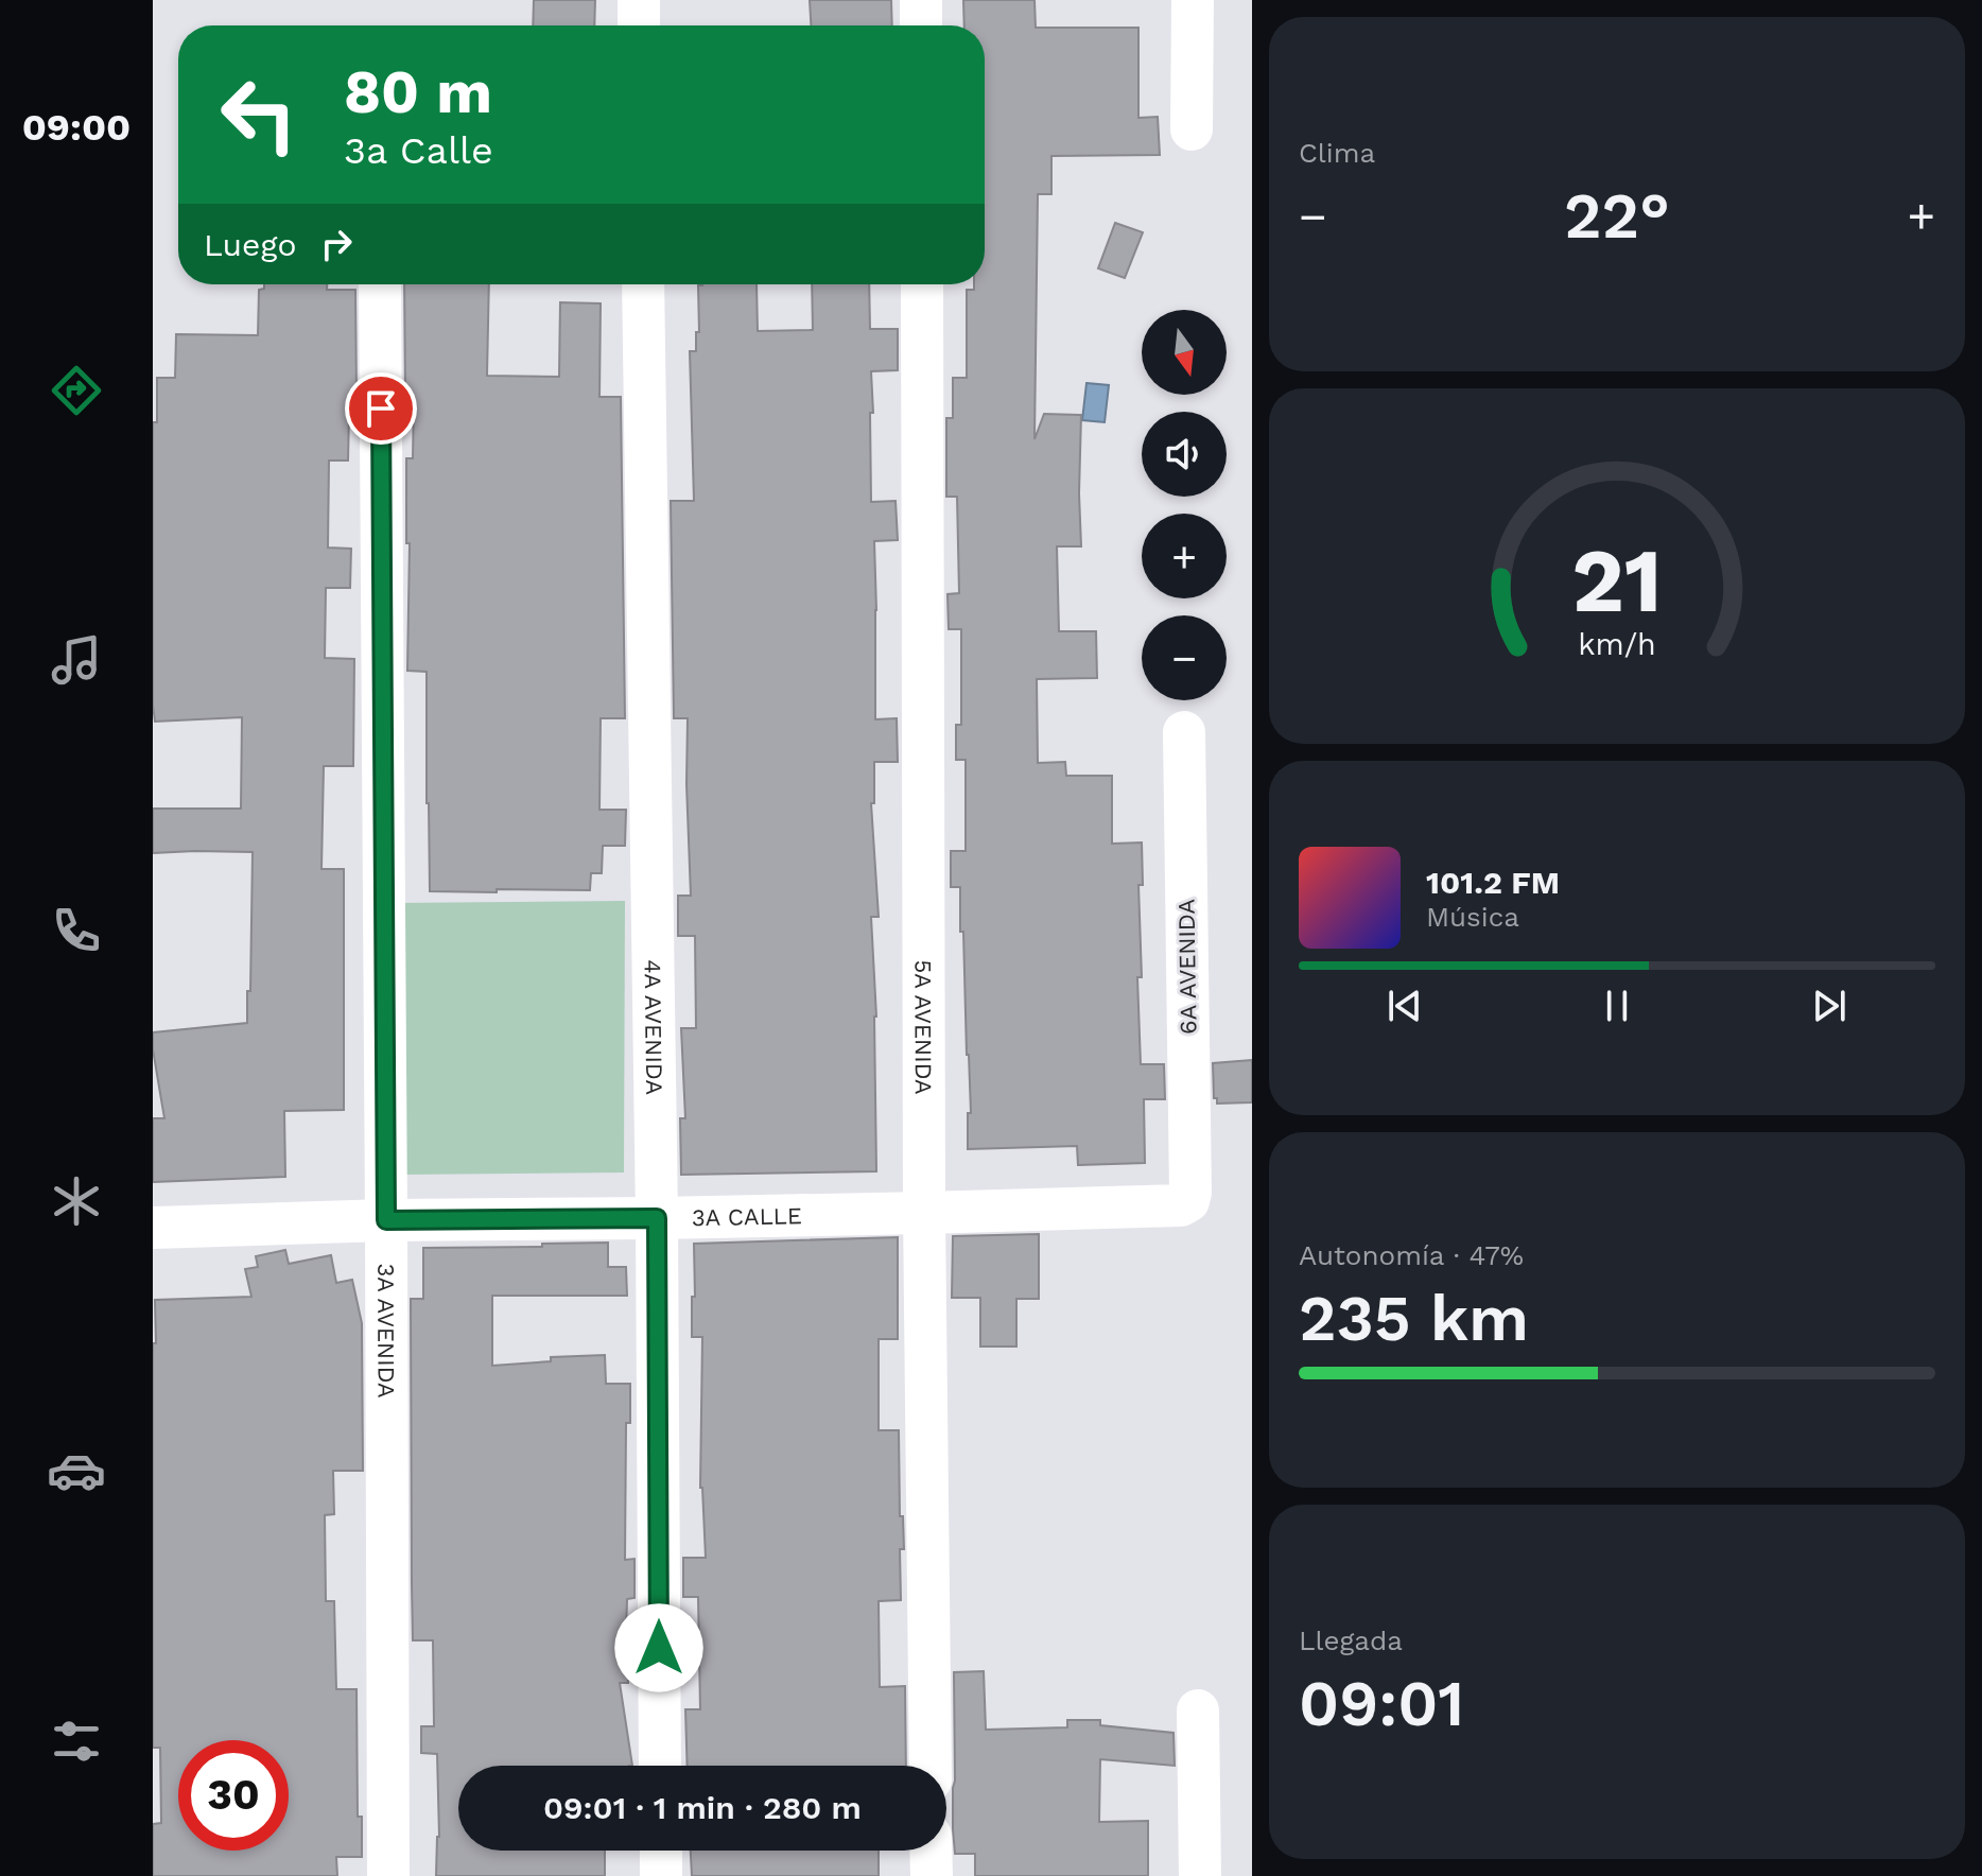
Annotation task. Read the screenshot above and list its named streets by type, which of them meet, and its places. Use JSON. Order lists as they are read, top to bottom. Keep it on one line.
{"streets":{"street":["6A AVENIDA","4A AVENIDA","5A AVENIDA","3A CALLE","3A AVENIDA"]},"crossings":[["6A AVENIDA","3A CALLE"],["4A AVENIDA","3A CALLE"],["5A AVENIDA","3A CALLE"],["3A CALLE","3A AVENIDA"]],"north":"bottom","page":{"tabs":"09:00","tile":["Clima",["Autonomía · 47%","235 km"],["Llegada","09:01"]],"turn":["80 m","3a Calle"],"heat":["−","22°","+"],"then":"Luego","map_buttons":["+","−"],"song":["101.2 FM","Música"],"limit":"30","trip":"09:01 · 1 min · 280 m","gauge":["21","km/h"]}}
